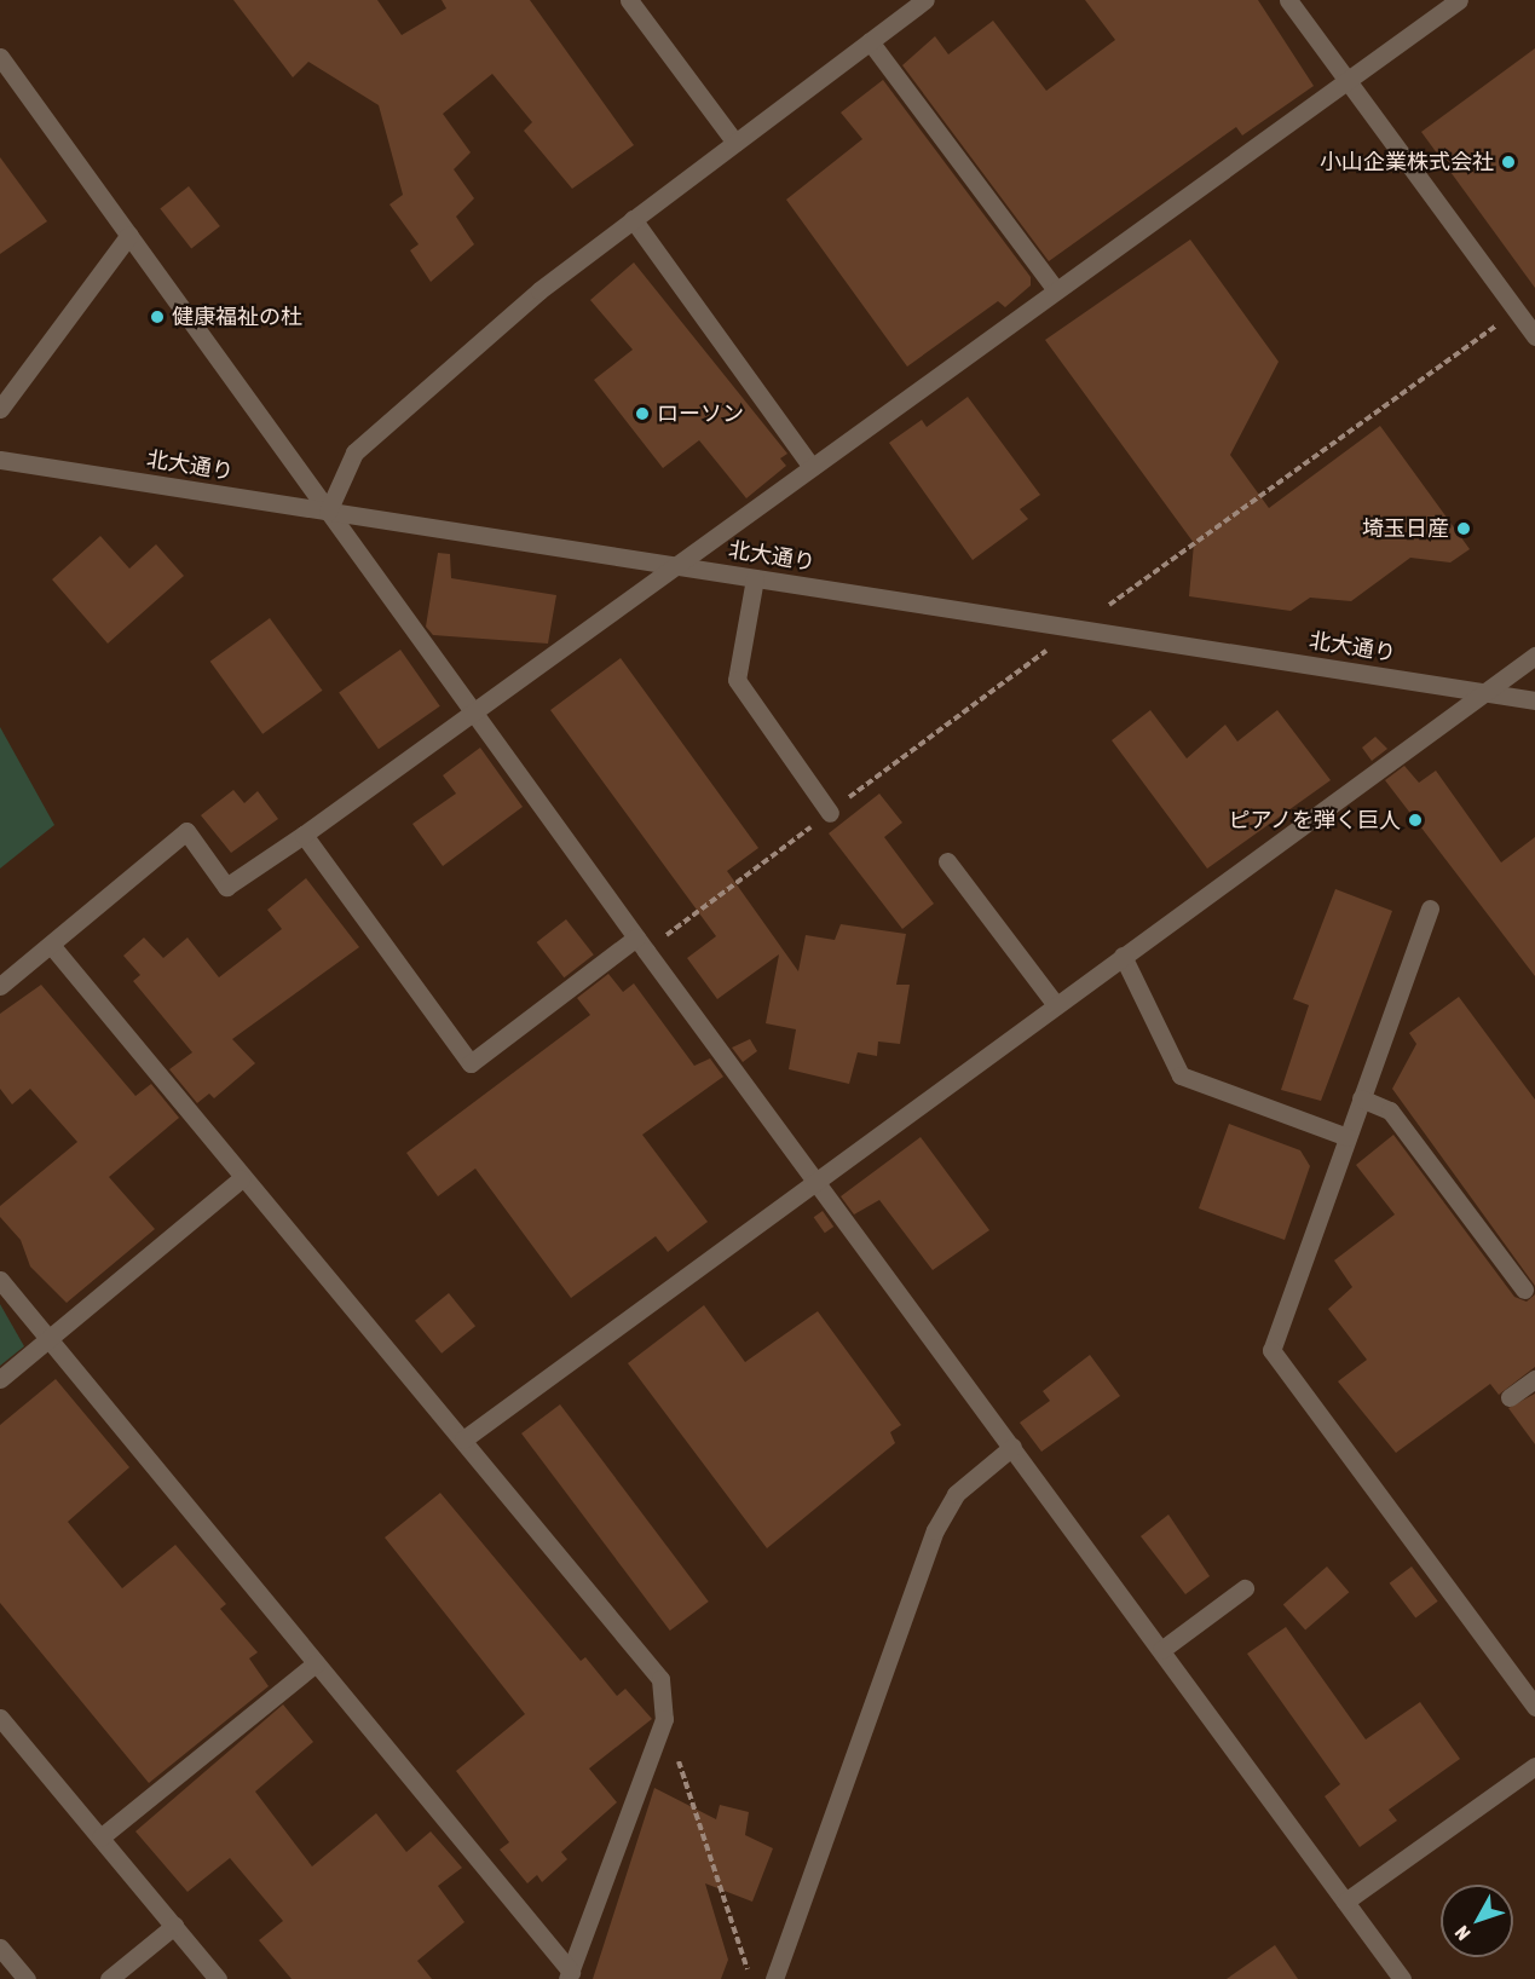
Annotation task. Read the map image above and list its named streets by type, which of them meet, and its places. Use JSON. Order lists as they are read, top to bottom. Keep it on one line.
{"streets":{"street":["北大通り"]},"places":["小山企業株式会社","健康福祉の杜","ローソン","埼玉日産","ピアノを弾く巨人"],"north":"bottom left"}
